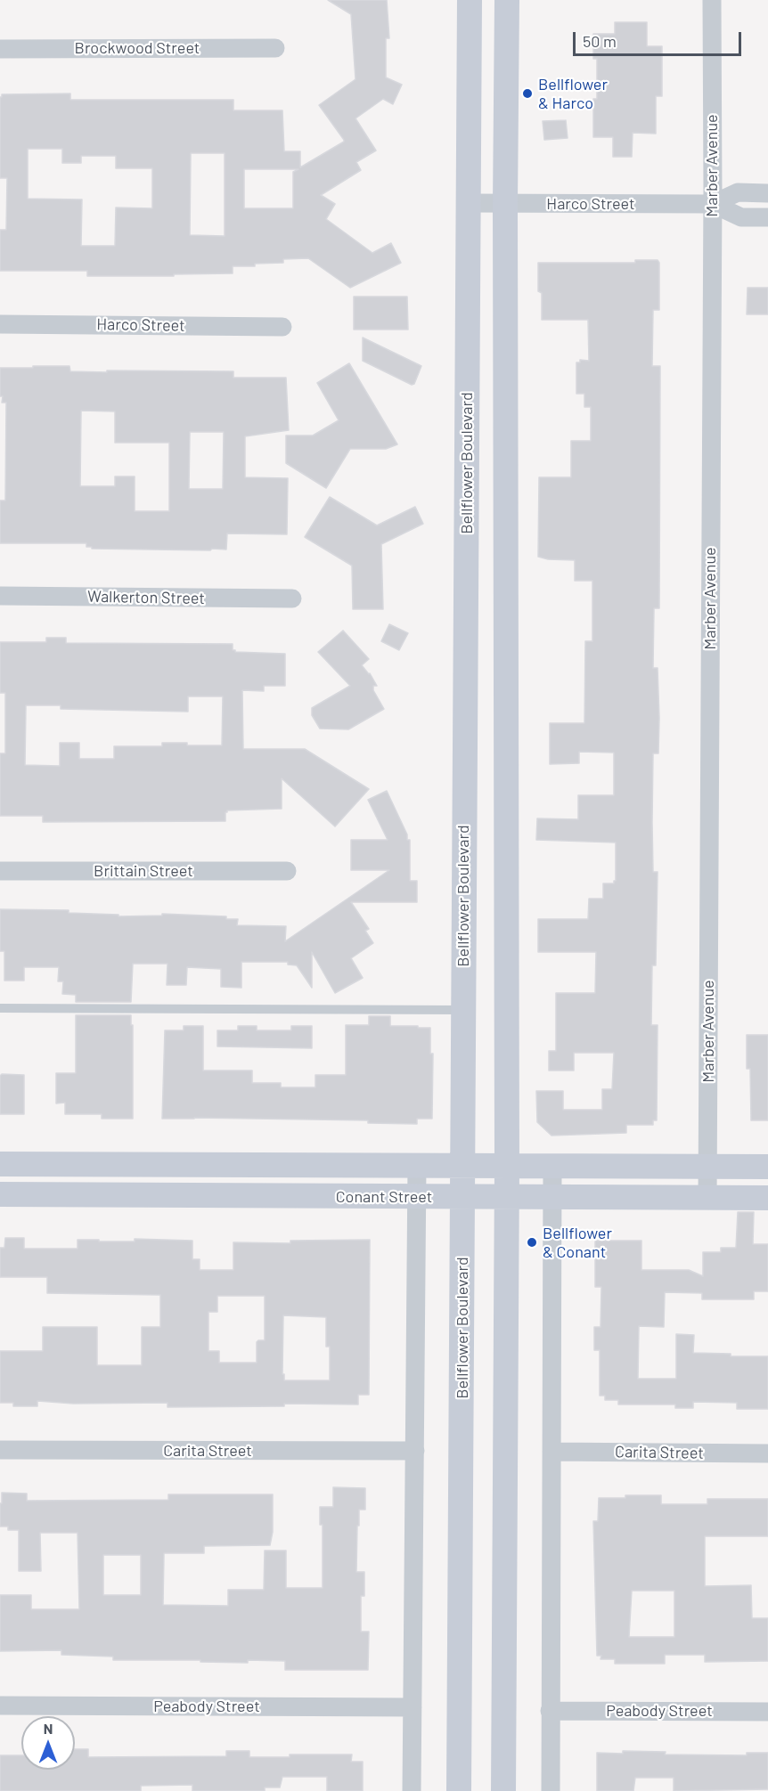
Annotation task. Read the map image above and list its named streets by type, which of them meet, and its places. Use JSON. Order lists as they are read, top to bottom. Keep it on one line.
{"streets":{"main road":["Bellflower Boulevard","Conant Street"],"street":["Brockwood Street","Marber Avenue","Harco Street","Walkerton Street","Brittain Street","Carita Street","Peabody Street"]},"crossings":[["Marber Avenue","Harco Street"],["Marber Avenue","Conant Street"],["Harco Street","Bellflower Boulevard"],["Bellflower Boulevard","Conant Street"]],"places":["Bellflower & Harco","Bellflower & Conant"],"scale_bar":"50 m","north":"top"}
